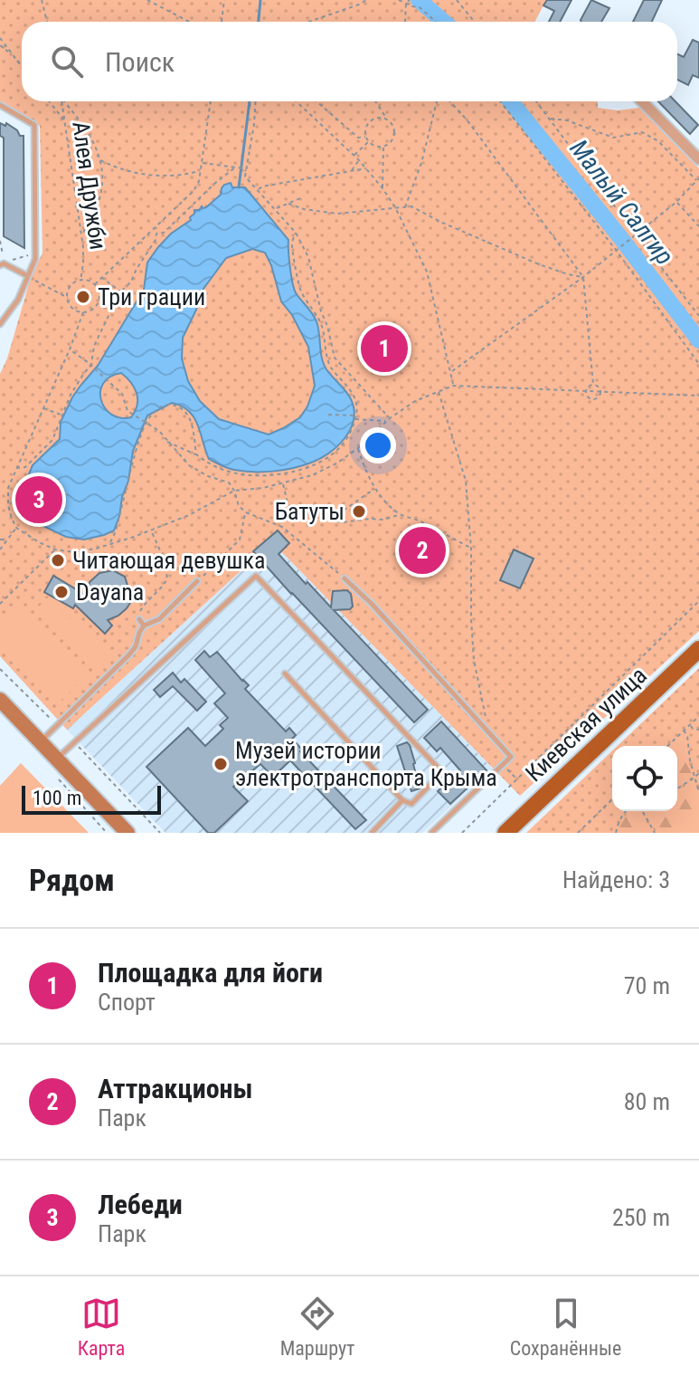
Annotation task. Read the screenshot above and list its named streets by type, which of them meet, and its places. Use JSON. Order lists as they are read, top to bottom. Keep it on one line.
{"streets":{"main road":["Киевская улица"],"path":["Алея Дружби"]},"water":["Малый Салгир"],"places":["Три грации","Батуты","Читающая девушка","Dayana","Музей истории электротранспорта Крыма"],"scale_bar":"100 m","page":{"search":"Поиск","pins":["1","3","2"],"scale":"100 m","heading":["Рядом","Найдено: 3"],"list":[{"mark":"1","name":"Площадка для йоги","note":"Спорт","value":"70 m"},{"mark":"2","name":"Аттракционы","note":"Парк","value":"80 m"},{"mark":"3","name":"Лебеди","note":"Парк","value":"250 m"}],"nav":["Карта","Маршрут","Сохранённые"]}}
